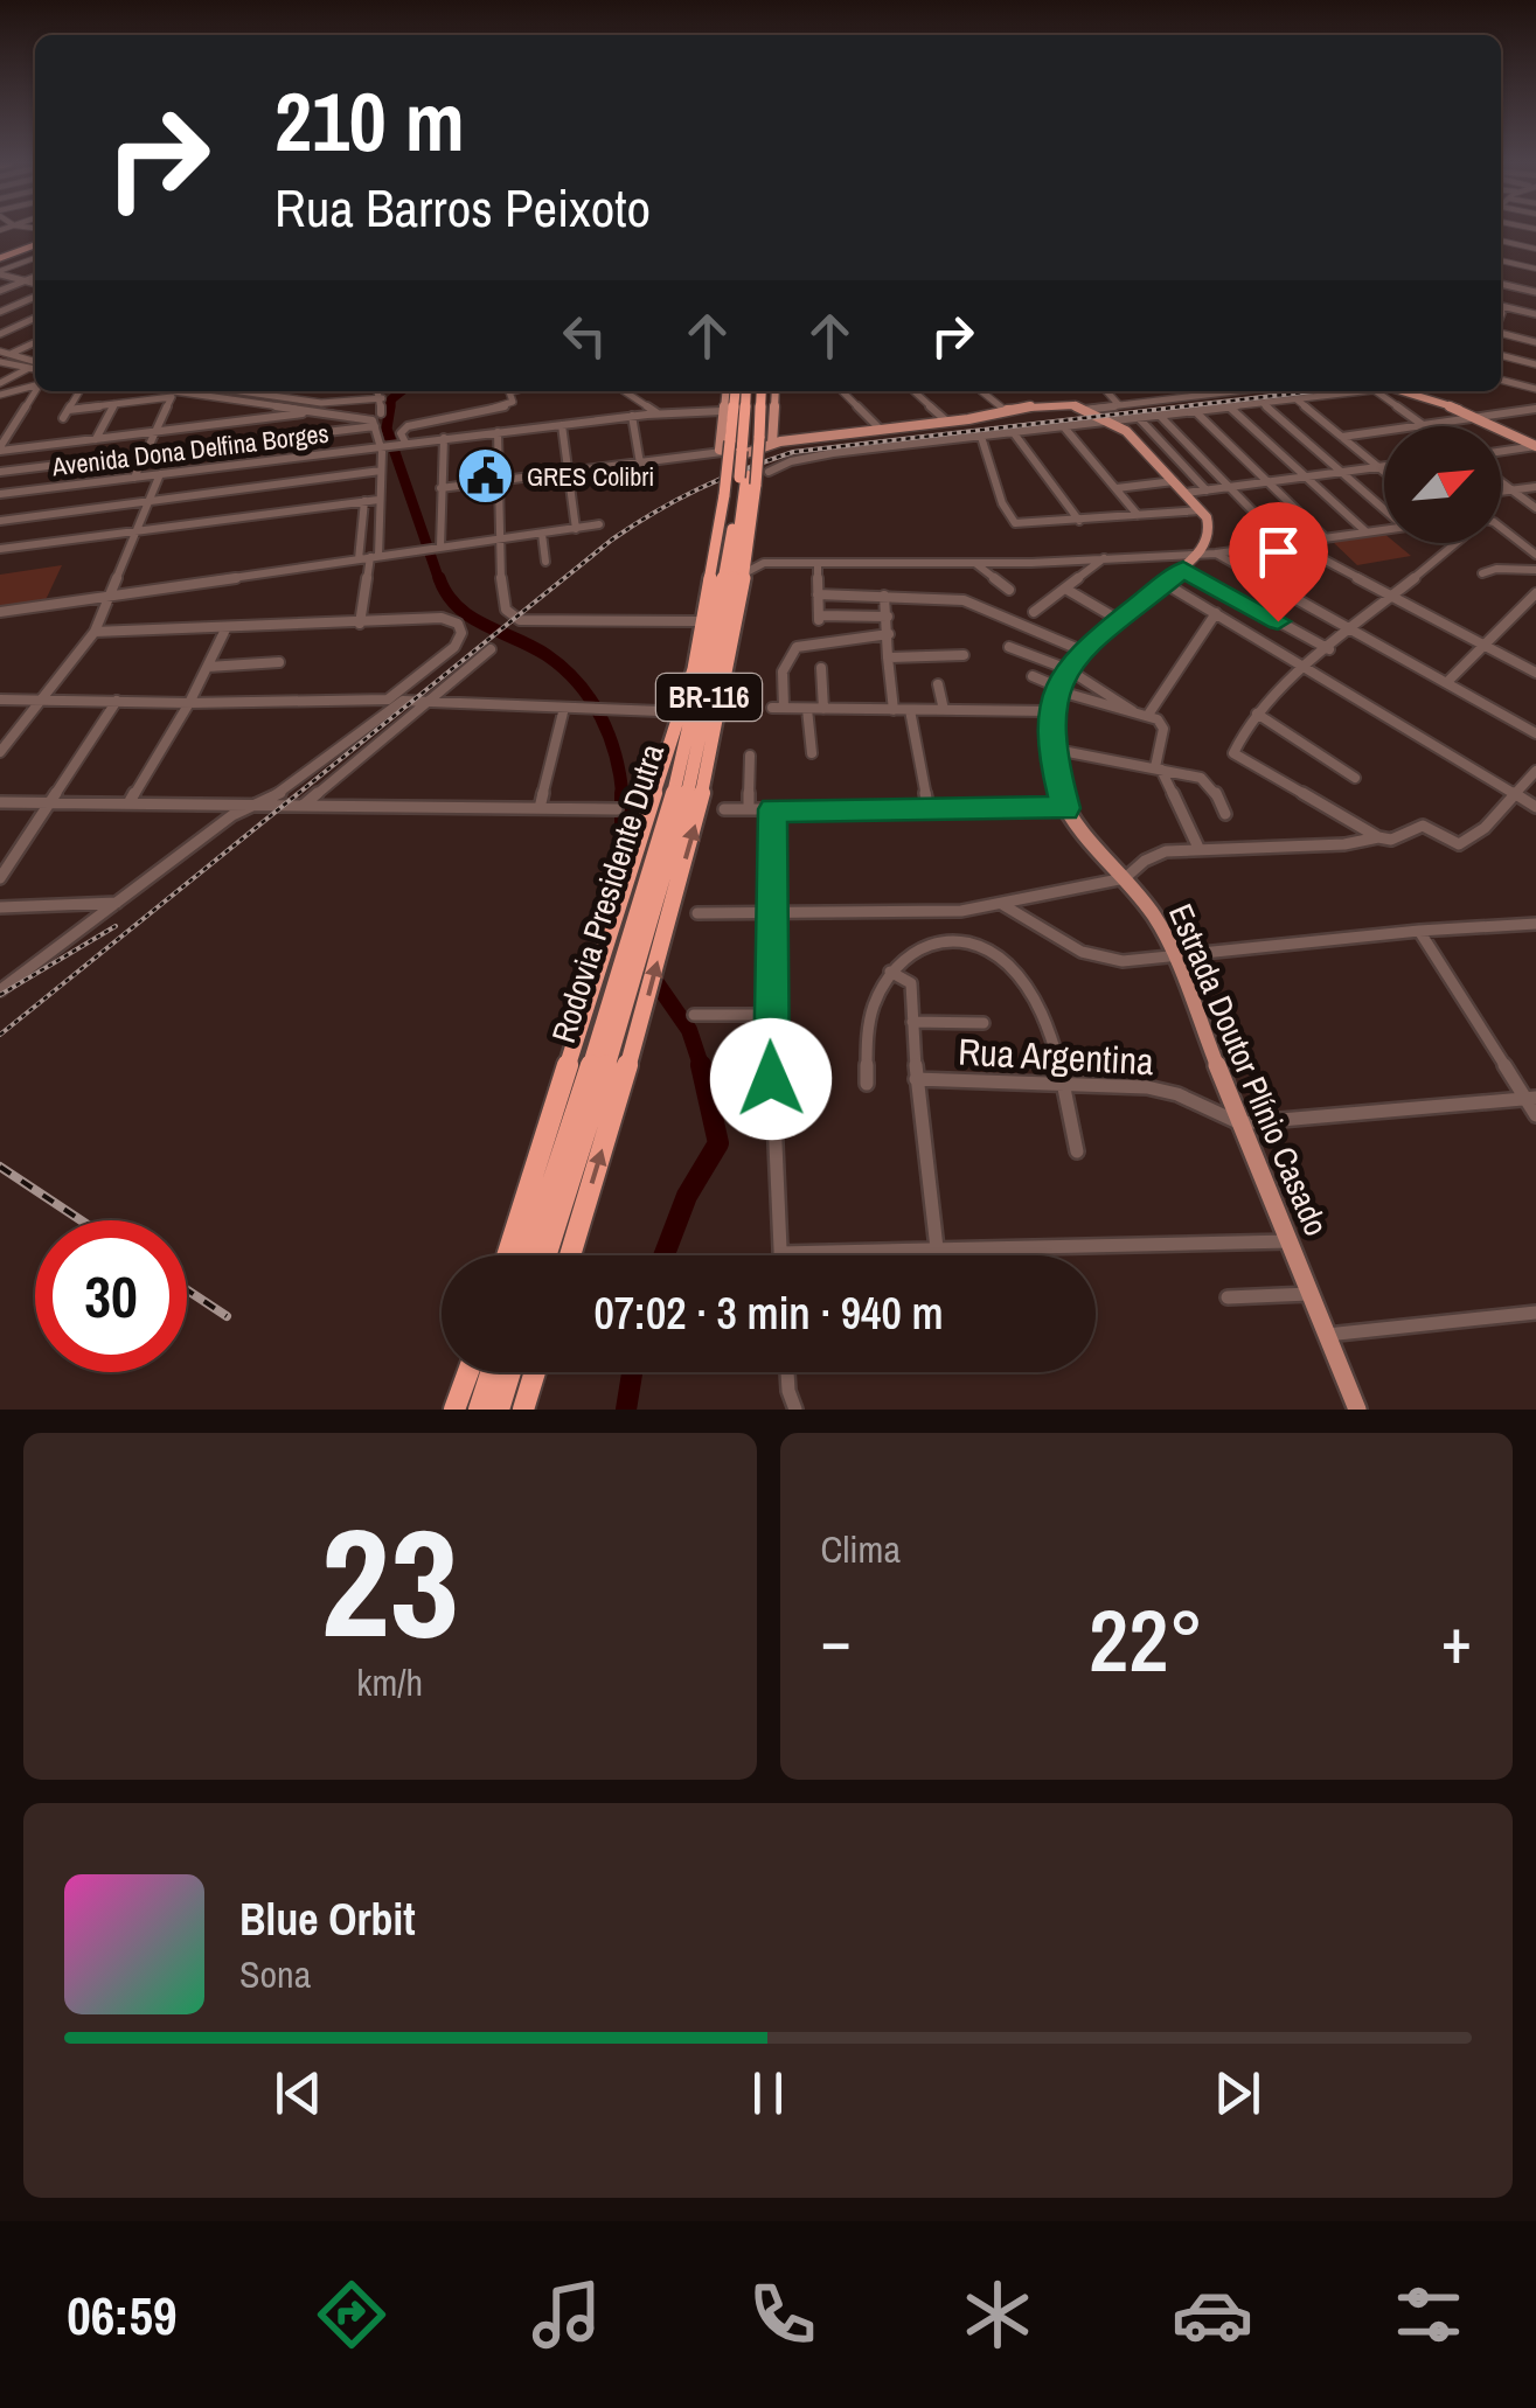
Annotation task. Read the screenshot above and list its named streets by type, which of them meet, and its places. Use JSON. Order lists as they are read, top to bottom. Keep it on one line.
{"streets":{"highway":["BR-116","Rodovia Presidente Dutra"],"main road":["Estrada Doutor Plínio Casado"],"street":["Avenida Dona Delfina Borges","Rua Argentina"]},"crossings":[["BR-116","Rodovia Presidente Dutra"],["Rua Argentina","Estrada Doutor Plínio Casado"]],"places":{"public building":["GRES Colibri"]},"north":"top right","page":{"turn":["210 m","Rua Barros Peixoto"],"limit":"30","trip":"07:02 · 3 min · 940 m","tile":[["23","km/h"],"Clima"],"heat":["−","22°","+"],"song":["Blue Orbit","Sona"],"tabs":"06:59"}}
